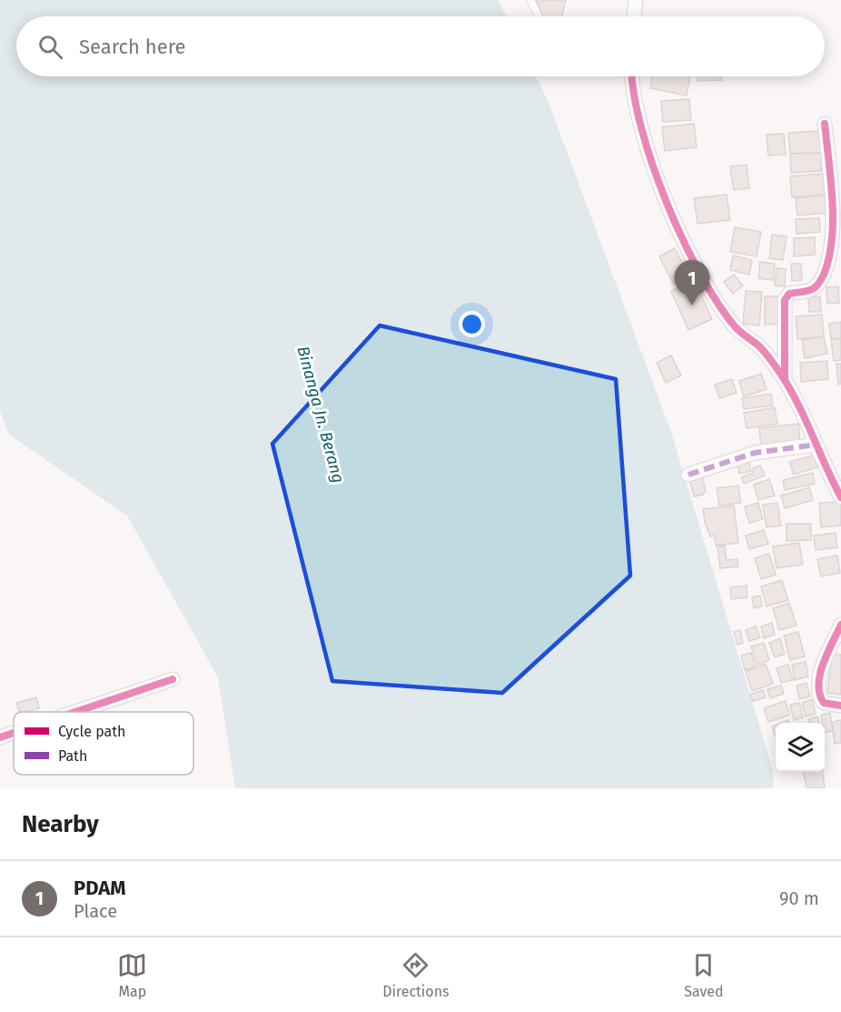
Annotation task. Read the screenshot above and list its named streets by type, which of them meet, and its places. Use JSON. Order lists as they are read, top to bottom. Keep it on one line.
{"water":["Binanga Jn. Berang"],"legend":["Cycle path","Path"],"page":{"search":"Search here","pins":"1","heading":"Nearby","list":[{"mark":"1","name":"PDAM","note":"Place","value":"90 m"}],"nav":["Map","Directions","Saved"]}}
